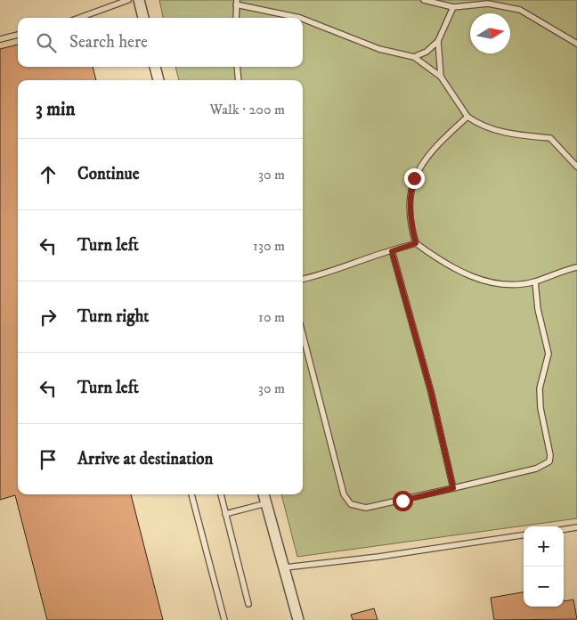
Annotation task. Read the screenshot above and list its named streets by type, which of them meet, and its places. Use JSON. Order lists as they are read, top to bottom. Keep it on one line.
{"north":"right","page":{"search":"Search here","heading":["3 min","Walk · 200 m"],"list":[["Continue","30 m"],["Turn left","130 m"],["Turn right","10 m"],["Turn left","30 m"],"Arrive at destination"],"map_buttons":["+","−"]}}
